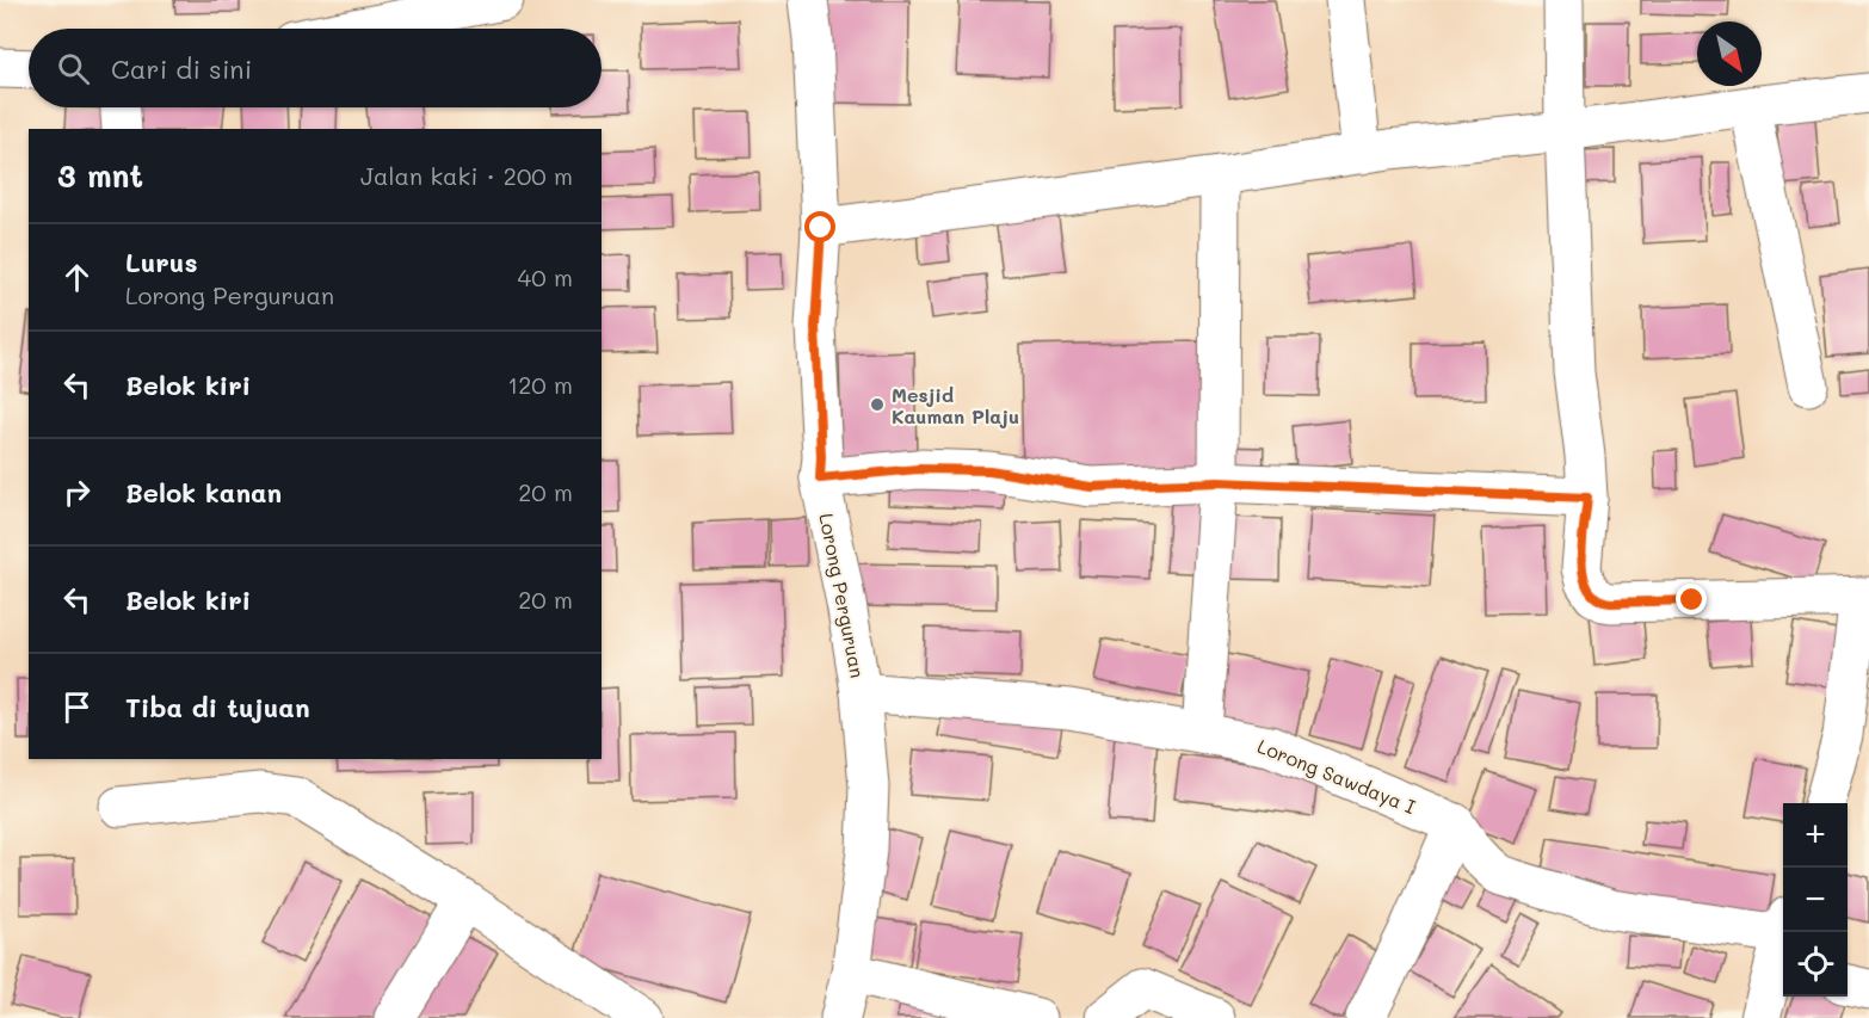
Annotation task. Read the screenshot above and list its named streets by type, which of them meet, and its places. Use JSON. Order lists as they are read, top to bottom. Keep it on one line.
{"streets":{"street":["Lorong Perguruan","Lorong Sawdaya I"]},"crossings":[["Lorong Perguruan","Lorong Sawdaya I"]],"places":["Mesjid Kauman Plaju"],"north":"bottom right","page":{"search":"Cari di sini","heading":["3 mnt","Jalan kaki · 200 m"],"list":[["Lurus","Lorong Perguruan","40 m"],["Belok kiri","120 m"],["Belok kanan","20 m"],["Belok kiri","20 m"],"Tiba di tujuan"],"map_buttons":["+","−"]}}
